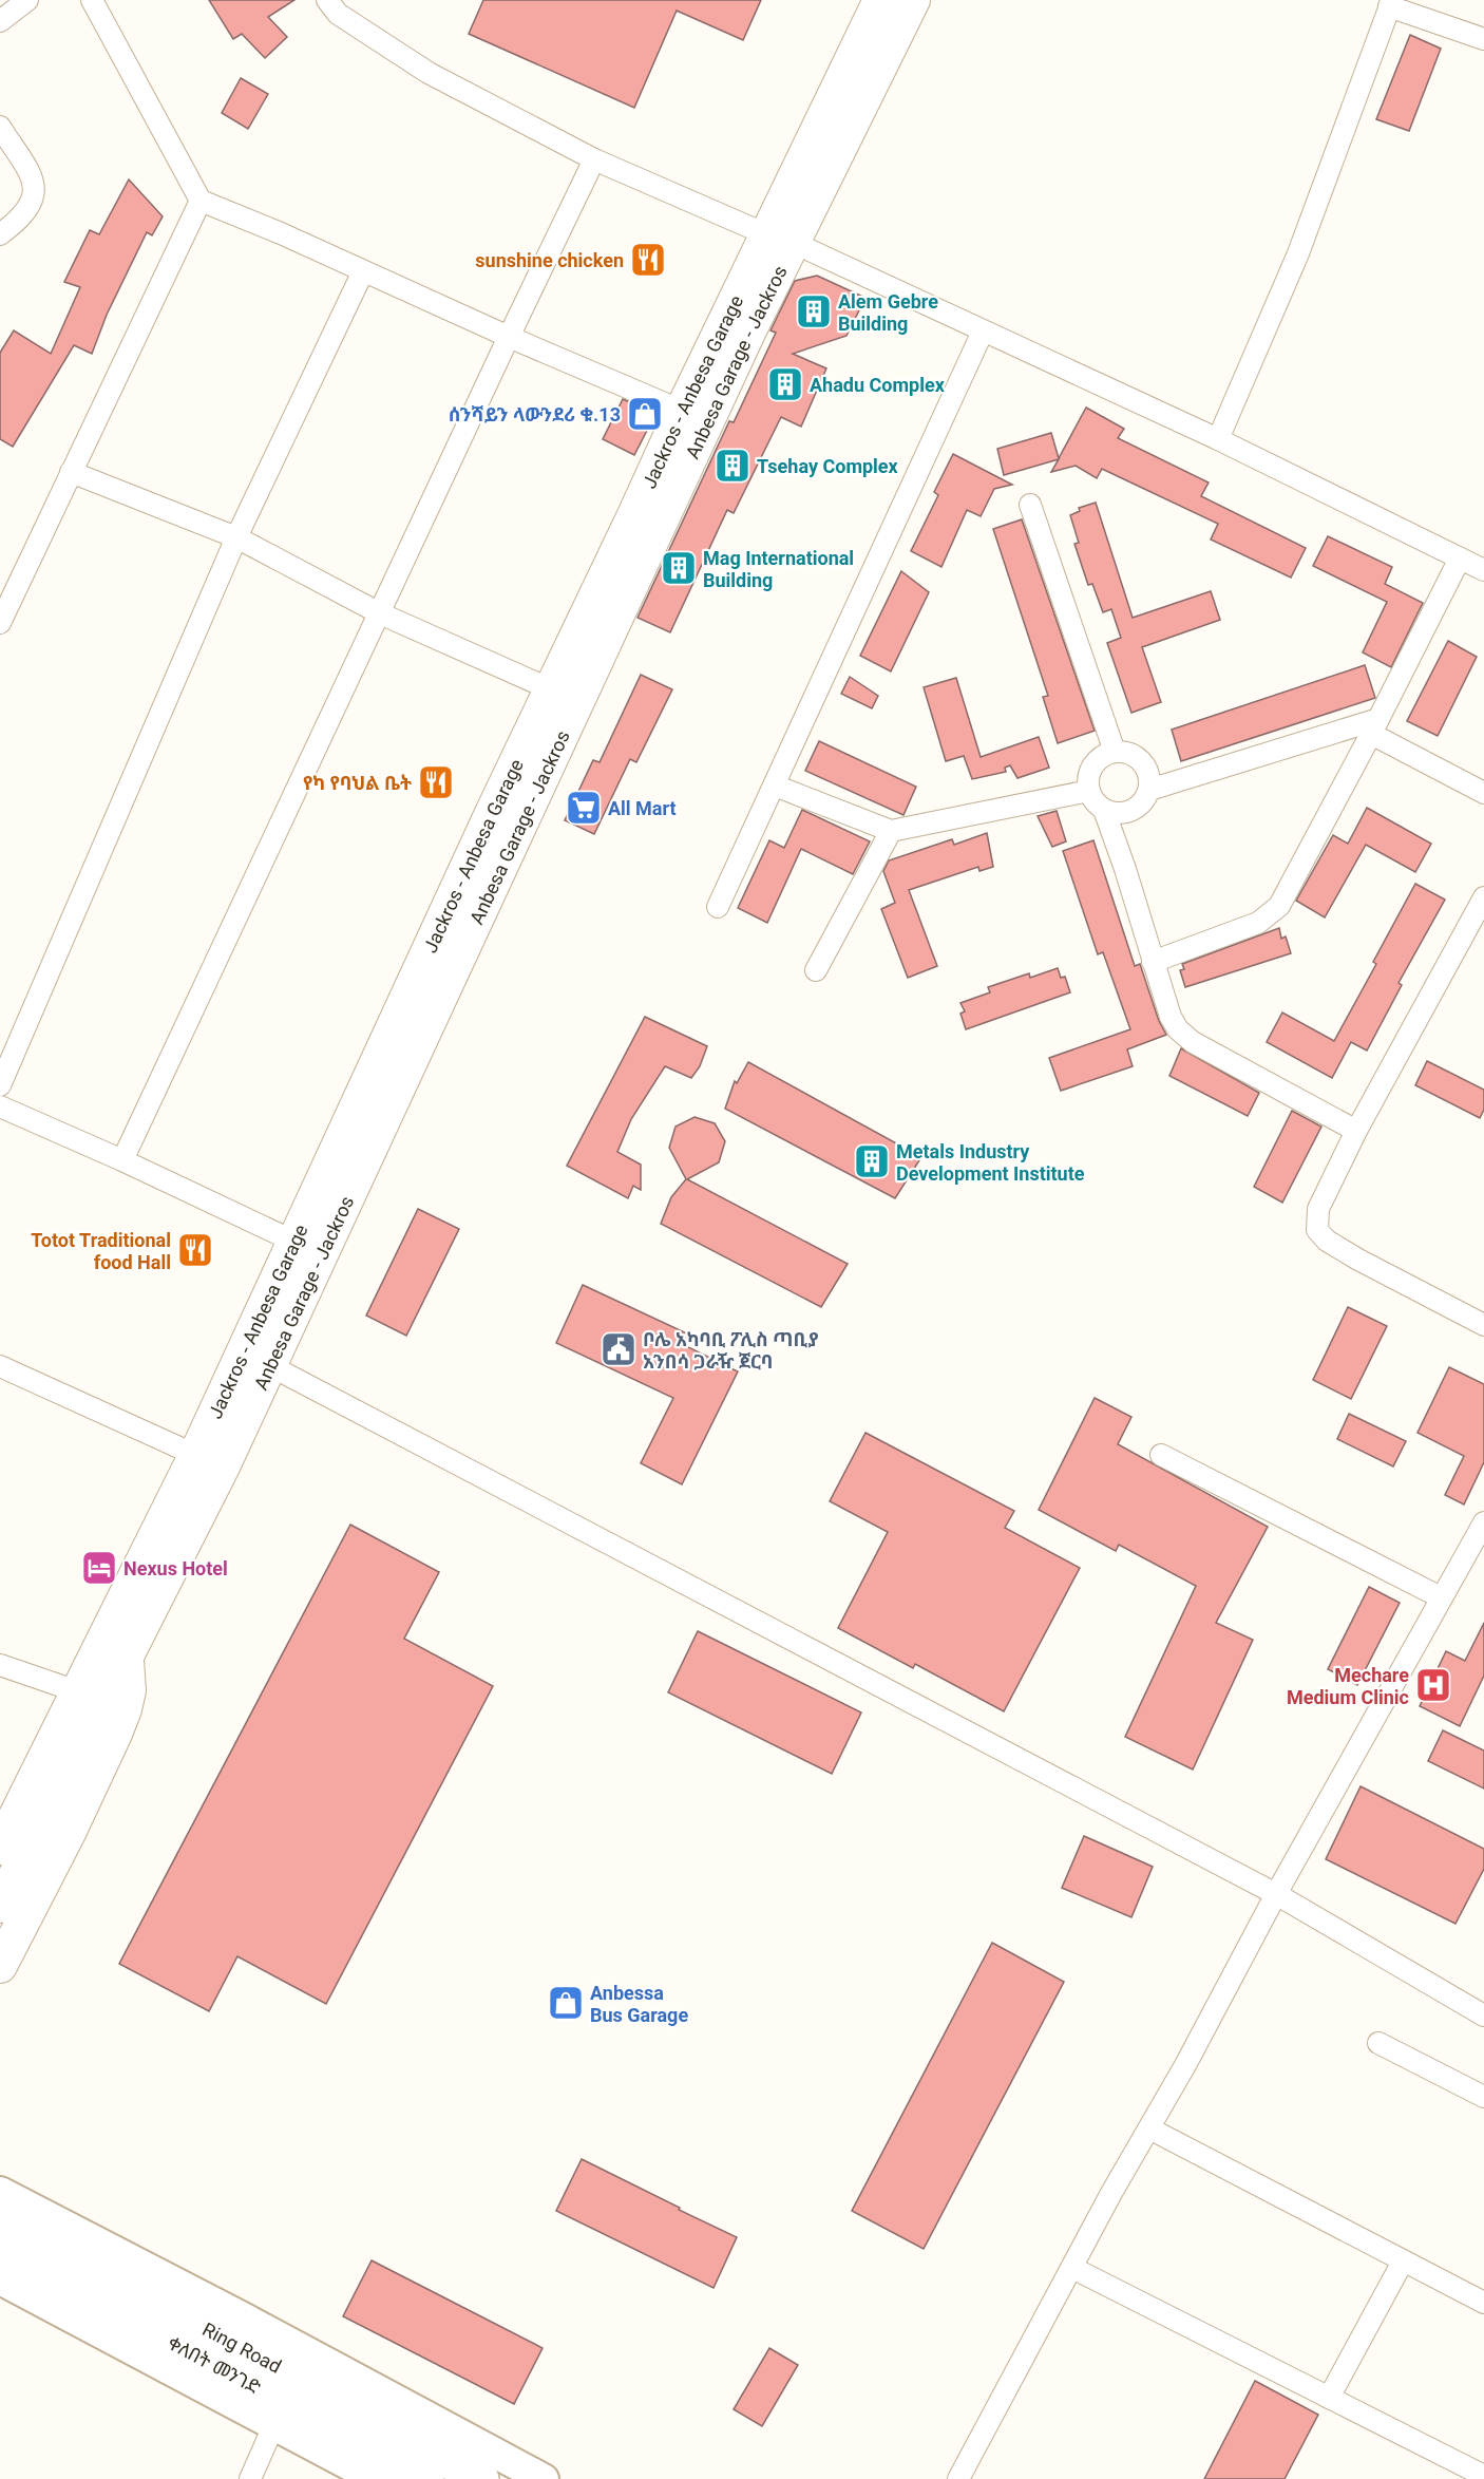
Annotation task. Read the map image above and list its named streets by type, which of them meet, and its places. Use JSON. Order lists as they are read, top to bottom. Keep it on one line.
{"streets":{"highway":["Ring Road","ቀለበት መንገድ"],"main road":["Anbesa Garage - Jackros","Jackros - Anbesa Garage"]},"crossings":[["Anbesa Garage - Jackros","Jackros - Anbesa Garage"]],"places":{"restaurant":["sunshine chicken","የካ የባህል ቤት","Totot Traditional food Hall"],"building":["Alem Gebre Building","Ahadu Complex","Tsehay Complex","Mag International Building","Metals Industry Development Institute"],"shop":["ሰንሻይን ላውንደሪ ቁ.13","Anbessa Bus Garage"],"supermarket":["All Mart"],"public building":["ቦሌ አካባቢ ፖሊስ ጣቢያ አንበሳ ጋራዥ ጀርባ"],"hotel":["Nexus Hotel"],"hospital":["Mechare Medium Clinic"]}}
